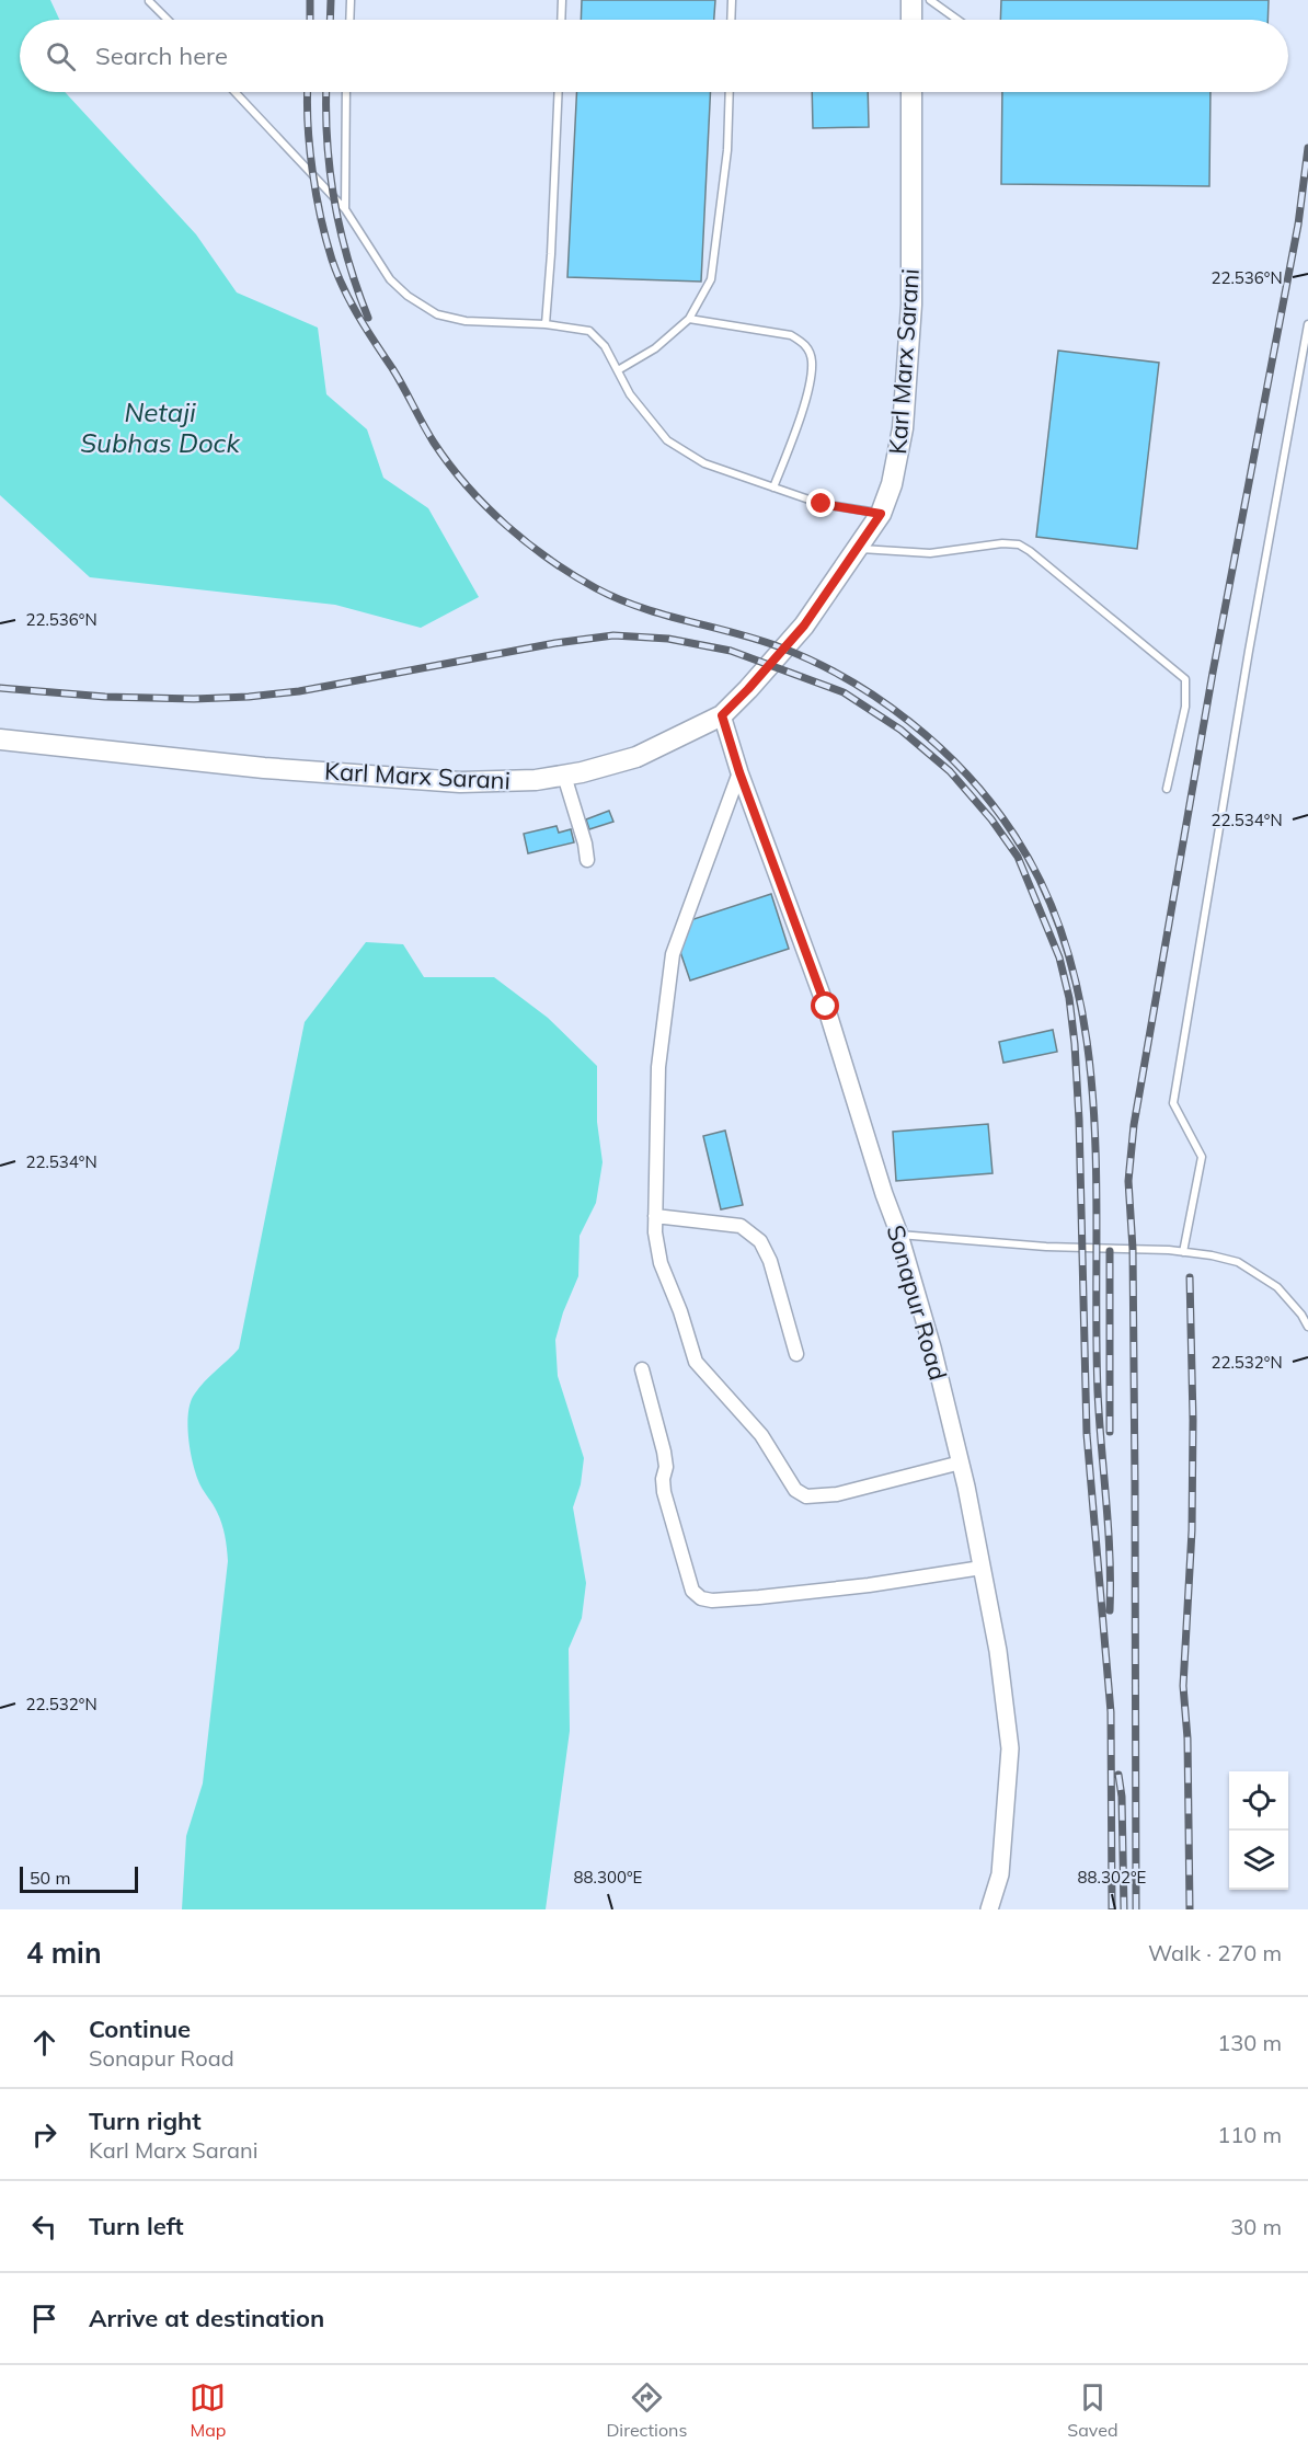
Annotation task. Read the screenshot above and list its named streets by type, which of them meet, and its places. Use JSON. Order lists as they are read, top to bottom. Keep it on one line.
{"streets":{"main road":["Karl Marx Sarani"],"street":["Sonapur Road"]},"crossings":[["Karl Marx Sarani","Sonapur Road"]],"water":["Netaji Subhas Dock"],"scale_bar":"50 m","page":{"search":"Search here","scale":"50 m","heading":["4 min","Walk · 270 m"],"list":[["Continue","Sonapur Road","130 m"],["Turn right","Karl Marx Sarani","110 m"],["Turn left","30 m"],"Arrive at destination"],"nav":["Map","Directions","Saved"]},"coordinates":["22.536°N","22.534°N","22.532°N","88.300°E","88.302°E"]}
